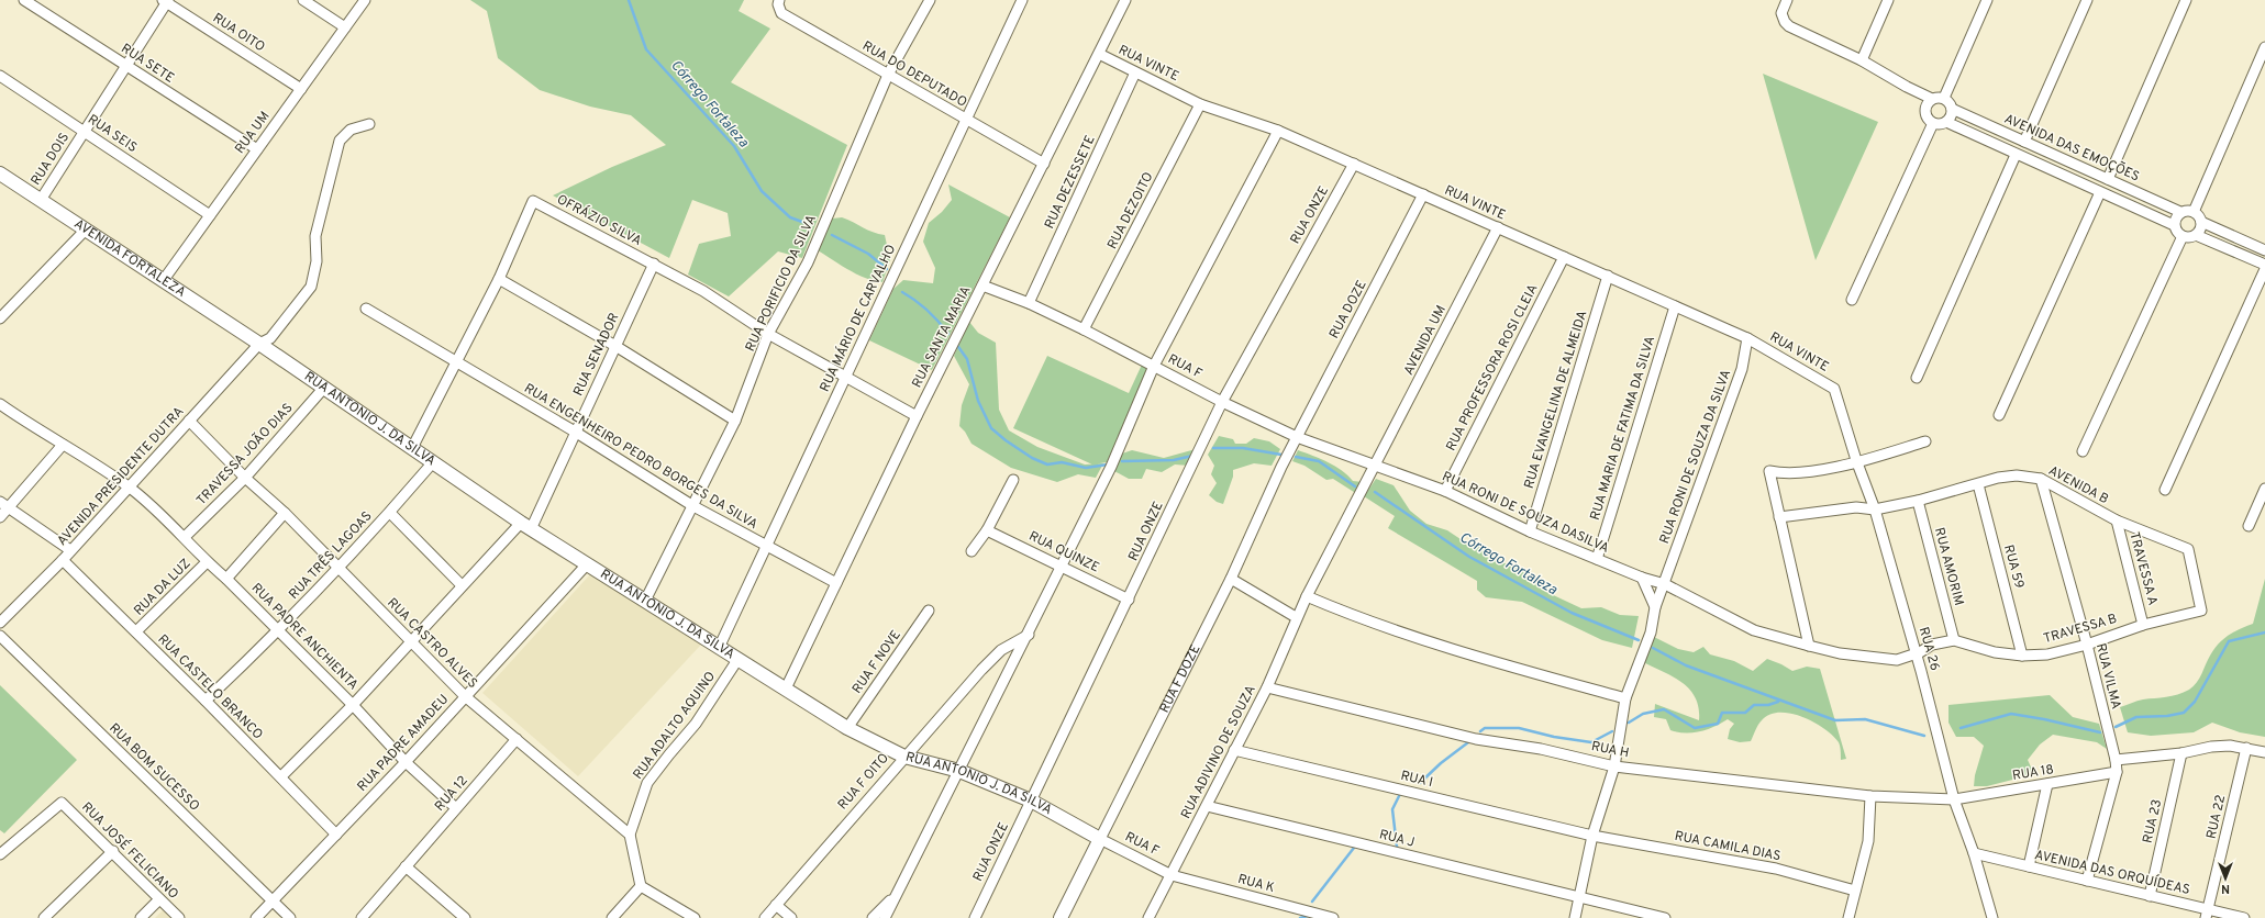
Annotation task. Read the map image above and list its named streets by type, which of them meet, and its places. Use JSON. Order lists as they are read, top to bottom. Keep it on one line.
{"streets":{"street":["RUA OITO","RUA SETE","RUA VINTE","RUA DO DEPUTADO","RUA UM","RUA SEIS","AVENIDA DAS EMOÇÕES","RUA DOIS","RUA DEZESSETE","RUA DEZOITO","RUA ONZE","OFRÁZIO SILVA","AVENIDA FORTALEZA","RUA PORIFICIO DA SILVA","RUA DOZE","RUA MÁRIO DE CARVALHO","RUA SANTA MARIA","AVENIDA UM","RUA SENADOR","RUA F","RUA PROFESSORA ROSI CLEIA","RUA EVANGELINA DE ALMEIDA","RUA ANTONIO J. DA SILVA","RUA MARIA DE FATIMA DA SILVA","TRAVESSA JOÃO DIAS","RUA ENGENHEIRO PEDRO BORGES DA SILVA","RUA RONI DE SOUZA DA SILVA","AVENIDA PRESIDENTE DUTRA","AVENIDA B","RUA RONI DE SOUZA DASILVA","RUA QUINZE","RUA TRÊS LAGOAS","RUA AMORIM","RUA 59","TRAVESSA A","RUA DA LUZ","TRAVESSA B","RUA PADRE ANCHIENTA","RUA CASTRO ALVES","RUA 26","RUA F NOVE","RUA VILMA","RUA F DOZE","RUA CASTELO BRANCO","RUA ADALTO AQUINO","RUA PADRE AMADEU","RUA H","RUA ADIVINO DE SOUZA","RUA BOM SUCESSO","RUA 18","RUA I","RUA F OITO","RUA 12","RUA 22","RUA 23","RUA J","RUA CAMILA DIAS","RUA JOSÉ FELICIANO","AVENIDA DAS ORQUÍDEAS","RUA K"]},"crossings":[["RUA OITO","RUA UM"],["RUA OITO","RUA DOIS"],["RUA SETE","RUA UM"],["RUA SETE","RUA DOIS"],["RUA VINTE","RUA DEZESSETE"],["RUA VINTE","RUA DEZOITO"],["RUA VINTE","RUA ONZE"],["RUA VINTE","RUA DOZE"],["RUA VINTE","RUA SANTA MARIA"],["RUA VINTE","AVENIDA UM"],["RUA VINTE","RUA PROFESSORA ROSI CLEIA"],["RUA VINTE","RUA EVANGELINA DE ALMEIDA"],["RUA VINTE","RUA MARIA DE FATIMA DA SILVA"],["RUA VINTE","RUA RONI DE SOUZA DA SILVA"],["RUA VINTE","RUA 26"],["RUA DO DEPUTADO","RUA PORIFICIO DA SILVA"],["RUA DO DEPUTADO","RUA MÁRIO DE CARVALHO"],["RUA DO DEPUTADO","RUA SANTA MARIA"],["RUA UM","RUA SEIS"],["RUA UM","AVENIDA FORTALEZA"],["RUA SEIS","RUA DOIS"],["RUA DOIS","AVENIDA FORTALEZA"],["RUA DEZESSETE","RUA F"],["RUA DEZOITO","RUA F"],["RUA ONZE","RUA F"],["RUA ONZE","RUA ANTONIO J. DA SILVA"],["RUA ONZE","RUA QUINZE"],["OFRÁZIO SILVA","RUA PORIFICIO DA SILVA"],["OFRÁZIO SILVA","RUA MÁRIO DE CARVALHO"],["OFRÁZIO SILVA","RUA SANTA MARIA"],["OFRÁZIO SILVA","RUA SENADOR"],["AVENIDA FORTALEZA","RUA ANTONIO J. DA SILVA"],["AVENIDA FORTALEZA","AVENIDA PRESIDENTE DUTRA"],["RUA PORIFICIO DA SILVA","RUA ANTONIO J. DA SILVA"],["RUA PORIFICIO DA SILVA","RUA ENGENHEIRO PEDRO BORGES DA SILVA"],["RUA DOZE","RUA F"],["RUA DOZE","RUA F DOZE"],["RUA MÁRIO DE CARVALHO","RUA ANTONIO J. DA SILVA"],["RUA MÁRIO DE CARVALHO","RUA ENGENHEIRO PEDRO BORGES DA SILVA"],["RUA SANTA MARIA","RUA F"],["RUA SANTA MARIA","RUA ANTONIO J. DA SILVA"],["RUA SANTA MARIA","RUA ENGENHEIRO PEDRO BORGES DA SILVA"],["AVENIDA UM","RUA F"],["AVENIDA UM","RUA RONI DE SOUZA DASILVA"],["AVENIDA UM","RUA ADIVINO DE SOUZA"],["RUA SENADOR","RUA ANTONIO J. DA SILVA"],["RUA SENADOR","RUA ENGENHEIRO PEDRO BORGES DA SILVA"],["RUA SENADOR","RUA PADRE ANCHIENTA"],["RUA SENADOR","RUA CASTRO ALVES"],["RUA SENADOR","RUA CASTELO BRANCO"],["RUA F","RUA ANTONIO J. DA SILVA"],["RUA F","RUA RONI DE SOUZA DASILVA"],["RUA F","RUA F DOZE"],["RUA F","RUA ADIVINO DE SOUZA"],["RUA F","RUA K"],["RUA PROFESSORA ROSI CLEIA","RUA RONI DE SOUZA DASILVA"],["RUA EVANGELINA DE ALMEIDA","RUA RONI DE SOUZA DASILVA"],["RUA ANTONIO J. DA SILVA","TRAVESSA JOÃO DIAS"],["RUA ANTONIO J. DA SILVA","AVENIDA PRESIDENTE DUTRA"],["RUA ANTONIO J. DA SILVA","RUA TRÊS LAGOAS"],["RUA ANTONIO J. DA SILVA","RUA F NOVE"],["RUA ANTONIO J. DA SILVA","RUA F DOZE"],["RUA ANTONIO J. DA SILVA","RUA ADALTO AQUINO"],["RUA ANTONIO J. DA SILVA","RUA PADRE AMADEU"],["RUA ANTONIO J. DA SILVA","RUA F OITO"],["RUA MARIA DE FATIMA DA SILVA","RUA RONI DE SOUZA DASILVA"],["TRAVESSA JOÃO DIAS","RUA PADRE ANCHIENTA"],["TRAVESSA JOÃO DIAS","RUA CASTRO ALVES"],["RUA RONI DE SOUZA DA SILVA","RUA RONI DE SOUZA DASILVA"],["AVENIDA PRESIDENTE DUTRA","RUA PADRE ANCHIENTA"],["AVENIDA PRESIDENTE DUTRA","RUA CASTRO ALVES"],["AVENIDA PRESIDENTE DUTRA","RUA CASTELO BRANCO"],["AVENIDA B","RUA AMORIM"],["AVENIDA B","RUA 59"],["AVENIDA B","TRAVESSA A"],["AVENIDA B","TRAVESSA B"],["AVENIDA B","RUA 26"],["AVENIDA B","RUA VILMA"],["RUA RONI DE SOUZA DASILVA","TRAVESSA B"],["RUA TRÊS LAGOAS","RUA PADRE ANCHIENTA"],["RUA TRÊS LAGOAS","RUA CASTRO ALVES"],["RUA TRÊS LAGOAS","RUA CASTELO BRANCO"],["RUA AMORIM","TRAVESSA B"],["RUA 59","TRAVESSA B"],["TRAVESSA A","TRAVESSA B"],["RUA DA LUZ","RUA PADRE ANCHIENTA"],["RUA DA LUZ","RUA CASTELO BRANCO"],["TRAVESSA B","RUA 26"],["TRAVESSA B","RUA VILMA"],["RUA PADRE ANCHIENTA","RUA PADRE AMADEU"],["RUA PADRE ANCHIENTA","RUA 12"],["RUA CASTRO ALVES","RUA ADALTO AQUINO"],["RUA CASTRO ALVES","RUA PADRE AMADEU"],["RUA CASTRO ALVES","RUA 12"],["RUA 26","RUA H"],["RUA 26","RUA 18"],["RUA 26","AVENIDA DAS ORQUÍDEAS"],["RUA VILMA","RUA 18"],["RUA VILMA","AVENIDA DAS ORQUÍDEAS"],["RUA CASTELO BRANCO","RUA PADRE AMADEU"],["RUA PADRE AMADEU","RUA BOM SUCESSO"],["RUA H","RUA ADIVINO DE SOUZA"],["RUA H","RUA 18"],["RUA ADIVINO DE SOUZA","RUA I"],["RUA ADIVINO DE SOUZA","RUA J"],["RUA ADIVINO DE SOUZA","RUA K"],["RUA I","RUA CAMILA DIAS"],["RUA 22","AVENIDA DAS ORQUÍDEAS"],["RUA 23","AVENIDA DAS ORQUÍDEAS"]],"water":["Córrego Fortaleza"],"north":"bottom"}
